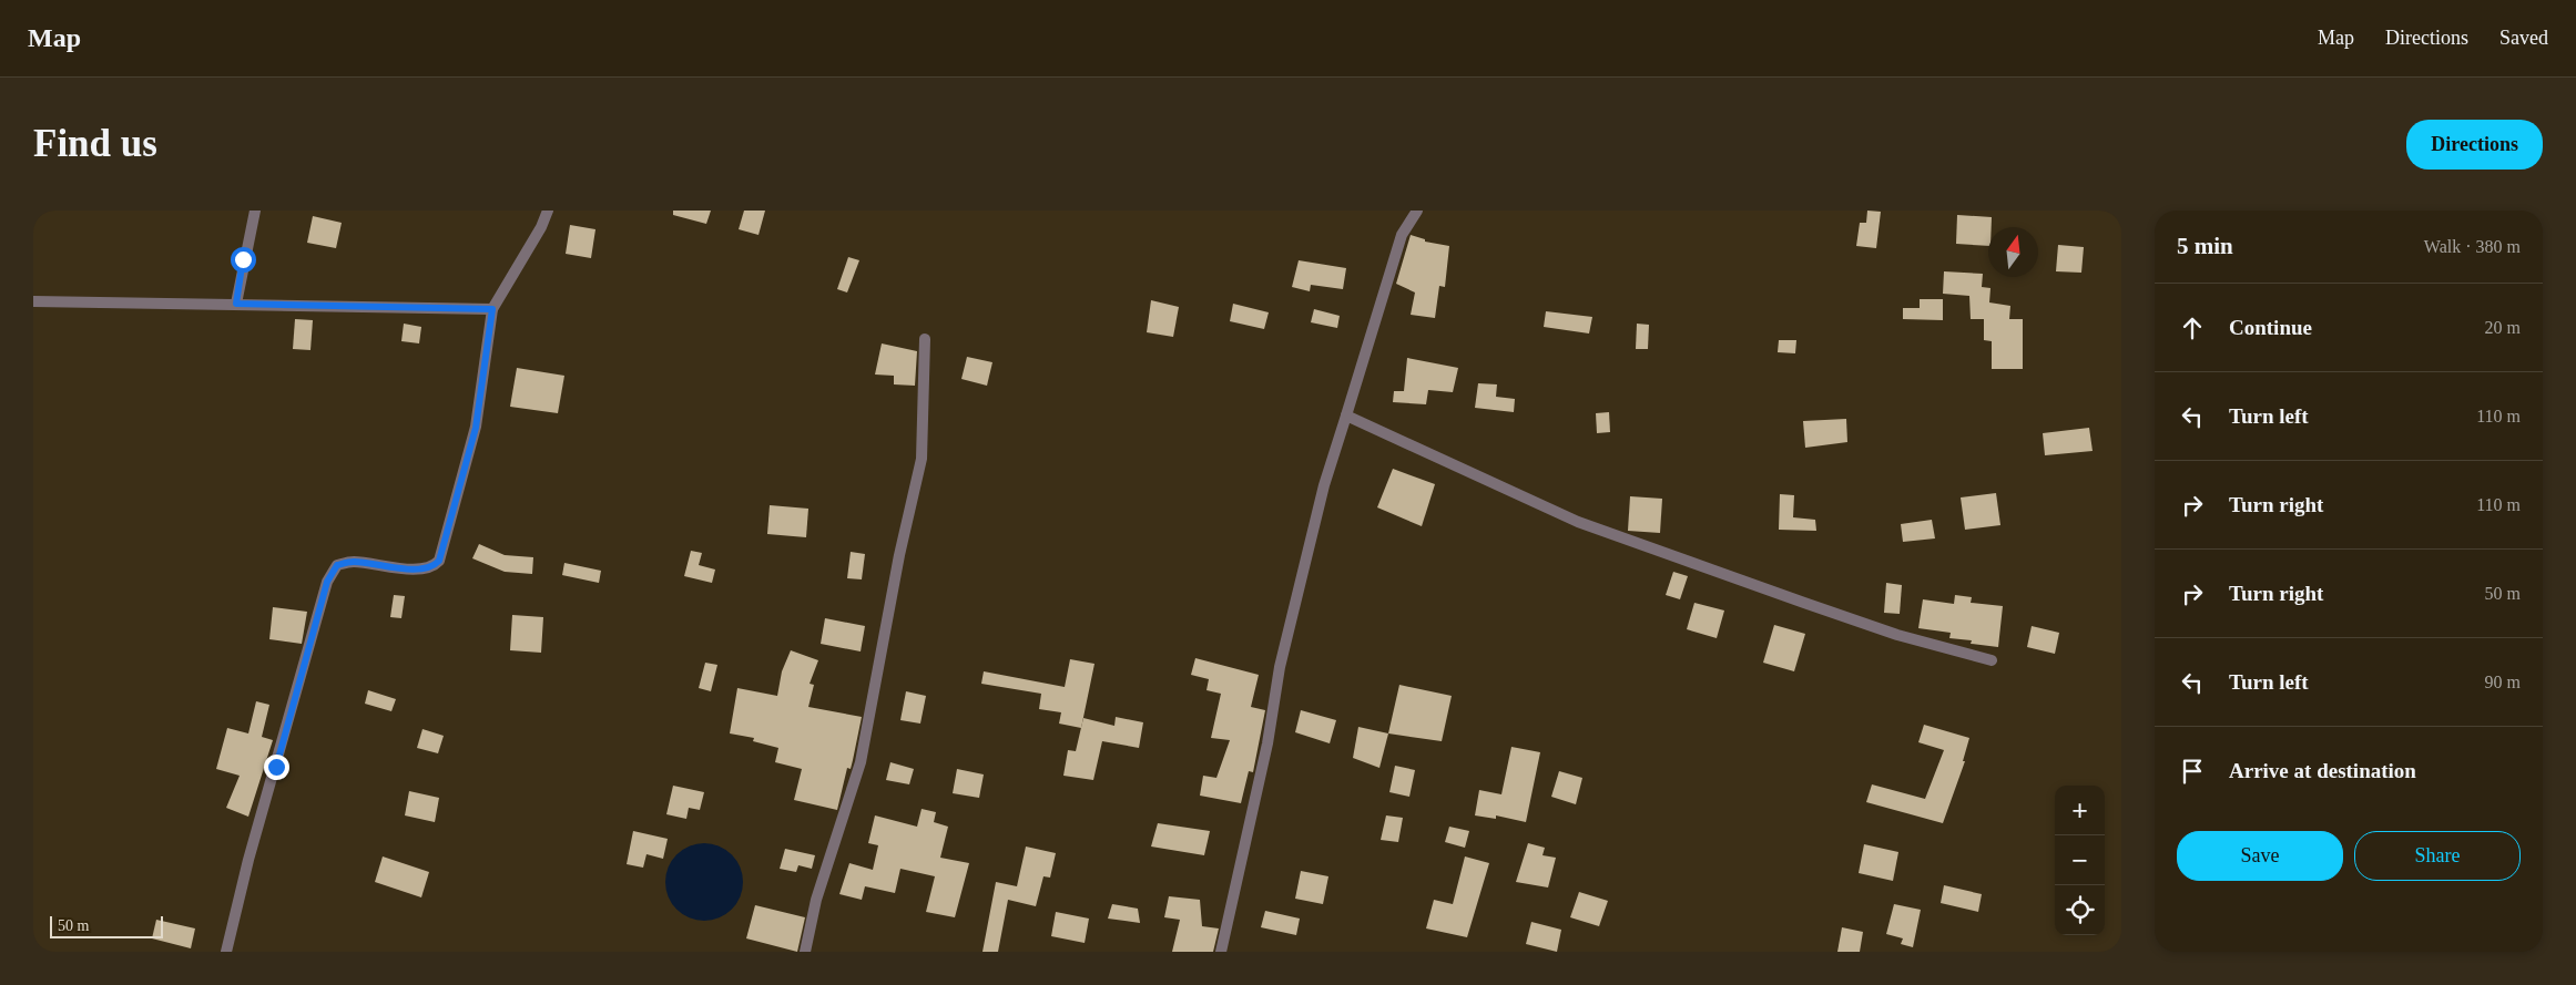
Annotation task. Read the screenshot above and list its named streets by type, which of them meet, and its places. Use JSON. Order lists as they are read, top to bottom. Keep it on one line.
{"scale_bar":"50 m","north":"top","page":{"header":"Map","nav":["Map","Directions","Saved"],"buttons":["Directions",["Save","Share"]],"title":"Find us","heading":["5 min","Walk · 380 m"],"list":[["Continue","20 m"],["Turn left","110 m"],["Turn right","110 m"],["Turn right","50 m"],["Turn left","90 m"],"Arrive at destination"],"map_buttons":["+","−"],"scale":"50 m"}}
